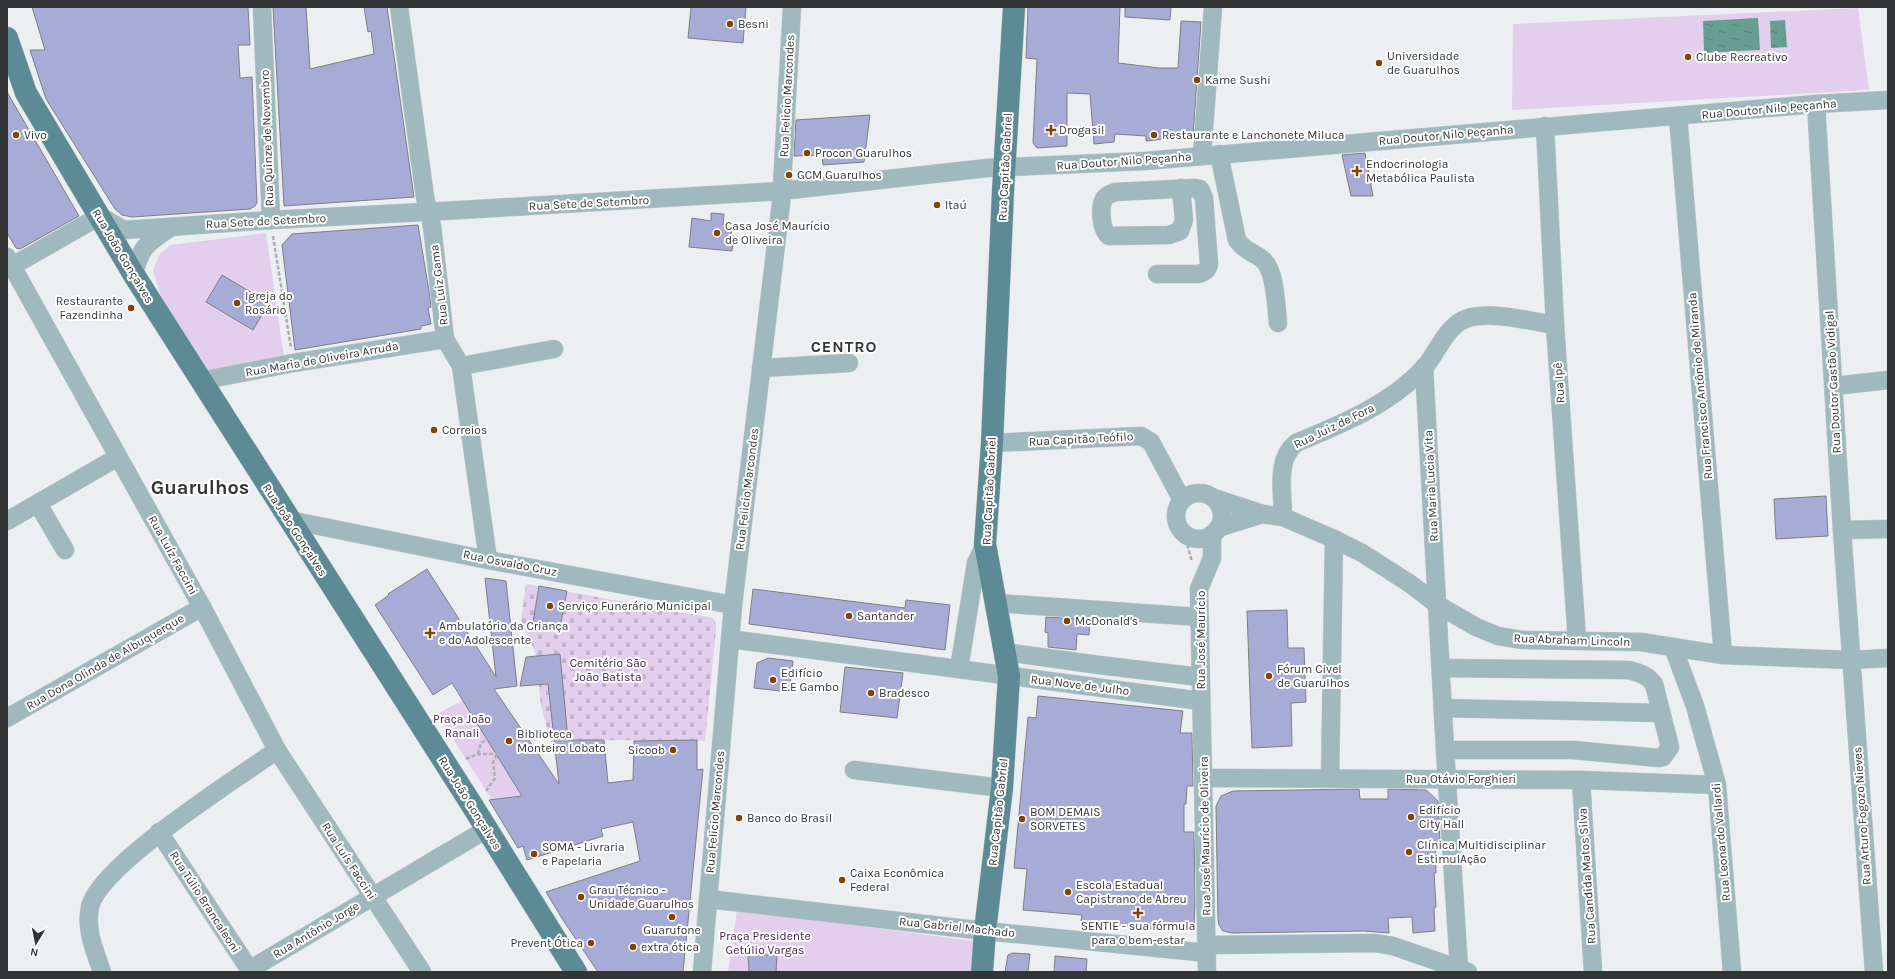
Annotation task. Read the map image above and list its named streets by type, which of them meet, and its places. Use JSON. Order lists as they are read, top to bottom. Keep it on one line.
{"streets":{"main road":["Rua Capitão Gabriel","Rua João Gonçalves"],"street":["Rua Felicio Marcondes","Rua Doutor Nilo Peçanha","Rua Quinze de Novembro","Rua Sete de Setembro","Rua Luiz Gama","Rua Maria de Oliveira Arruda","Rua Doutor Gastão Vidigal","Rua Ipê","Rua Francisco Antônio de Miranda","Rua Juiz de Fora","Rua Capitão Teófilo","Rua Maria Lucia Vita","Rua Luíz Faccini","Rua Osvaldo Cruz","Rua José Maurício","Rua Abraham Lincoln","Rua Dona Olinda de Albuquerque","Rua Nove de Julho","Rua Otávio Forghieri","Rua Arturo Fogozo Nieves","Rua José Maurício de Oliveira","Rua Leonardo Vallardi","Rua Luís Faccini","Rua Candida Matos Silva","Rua Túlio Brancaleoni","Rua Gabriel Machado","Rua Antônio Jorge"]},"crossings":[["Rua Felicio Marcondes","Rua Sete de Setembro"],["Rua Felicio Marcondes","Rua Osvaldo Cruz"],["Rua Felicio Marcondes","Rua Nove de Julho"],["Rua Felicio Marcondes","Rua Gabriel Machado"],["Rua Doutor Nilo Peçanha","Rua Capitão Gabriel"],["Rua Doutor Nilo Peçanha","Rua Sete de Setembro"],["Rua Doutor Nilo Peçanha","Rua Doutor Gastão Vidigal"],["Rua Doutor Nilo Peçanha","Rua Ipê"],["Rua Doutor Nilo Peçanha","Rua Francisco Antônio de Miranda"],["Rua Quinze de Novembro","Rua Sete de Setembro"],["Rua Quinze de Novembro","Rua Maria de Oliveira Arruda"],["Rua Capitão Gabriel","Rua Sete de Setembro"],["Rua Capitão Gabriel","Rua Capitão Teófilo"],["Rua Capitão Gabriel","Rua Nove de Julho"],["Rua Capitão Gabriel","Rua Gabriel Machado"],["Rua Sete de Setembro","Rua João Gonçalves"],["Rua Sete de Setembro","Rua Luiz Gama"],["Rua João Gonçalves","Rua Maria de Oliveira Arruda"],["Rua João Gonçalves","Rua Osvaldo Cruz"],["Rua João Gonçalves","Rua Antônio Jorge"],["Rua Luiz Gama","Rua Maria de Oliveira Arruda"],["Rua Luiz Gama","Rua Osvaldo Cruz"],["Rua Doutor Gastão Vidigal","Rua Abraham Lincoln"],["Rua Doutor Gastão Vidigal","Rua Arturo Fogozo Nieves"],["Rua Ipê","Rua Juiz de Fora"],["Rua Ipê","Rua Abraham Lincoln"],["Rua Francisco Antônio de Miranda","Rua Abraham Lincoln"],["Rua Juiz de Fora","Rua Maria Lucia Vita"],["Rua Juiz de Fora","Rua Abraham Lincoln"],["Rua Capitão Teófilo","Rua José Maurício"],["Rua Capitão Teófilo","Rua Abraham Lincoln"],["Rua Maria Lucia Vita","Rua Abraham Lincoln"],["Rua Maria Lucia Vita","Rua Otávio Forghieri"],["Rua Maria Lucia Vita","Rua Gabriel Machado"],["Rua Luíz Faccini","Rua Dona Olinda de Albuquerque"],["Rua Luíz Faccini","Rua Luís Faccini"],["Rua José Maurício","Rua Abraham Lincoln"],["Rua José Maurício","Rua Nove de Julho"],["Rua José Maurício","Rua José Maurício de Oliveira"],["Rua Abraham Lincoln","Rua Arturo Fogozo Nieves"],["Rua Abraham Lincoln","Rua Leonardo Vallardi"],["Rua Nove de Julho","Rua José Maurício de Oliveira"],["Rua Otávio Forghieri","Rua José Maurício de Oliveira"],["Rua Otávio Forghieri","Rua Leonardo Vallardi"],["Rua Otávio Forghieri","Rua Candida Matos Silva"],["Rua José Maurício de Oliveira","Rua Gabriel Machado"],["Rua Luís Faccini","Rua Antônio Jorge"],["Rua Túlio Brancaleoni","Rua Antônio Jorge"]],"districts":["CENTRO","Guarulhos"],"parks":["Cemitério São João Batista","Praça João Ranali","Praça Presidente Getúlio Vargas"],"places":{"other":["Besni","Clube Recreativo","Universidade de Guarulhos","Kame Sushi","Vivo","Restaurante e Lanchonete Miluca","Procon Guarulhos","GCM Guarulhos","Itaú","Casa José Maurício de Oliveira","Igreja do Rosário","Restaurante Fazendinha","Correios","Serviço Funerário Municipal","Santander","McDonald's","Fórum Civel de Guarulhos","Edifício E.E Gambo","Bradesco","Biblioteca Monteiro Lobato","Sicoob","Edifício City Hall","Banco do Brasil","BOM DEMAIS SORVETES","Clínica Multidisciplinar EstimulAção","SOMA - Livraria e Papelaria","Caixa Econômica Federal","Escola Estadual Capistrano de Abreu","Grau Técnico - Unidade Guarulhos","Guarufone","Prevent Ótica","extra ótica"],"health":["Drogasil","Endocrinologia Metabólica Paulista","Ambulatório da Criança e do Adolescente","SENTIE - sua fórmula para o bem-estar"]},"north":"bottom"}
